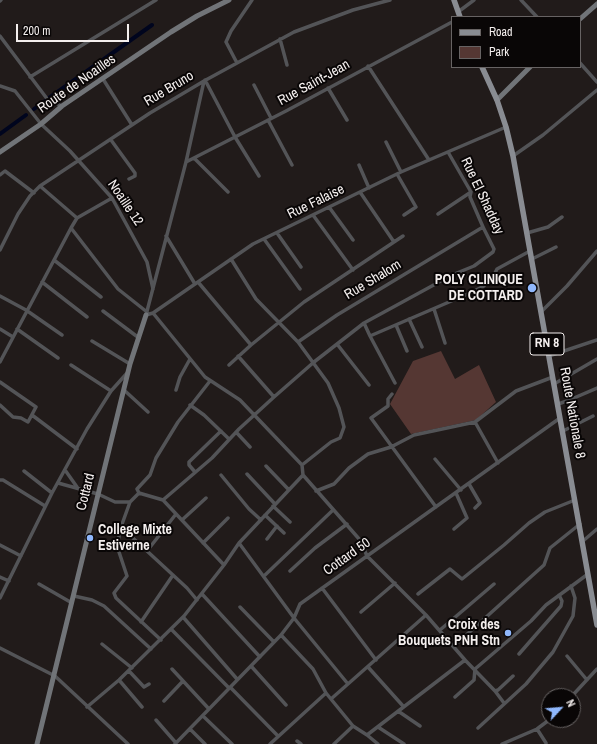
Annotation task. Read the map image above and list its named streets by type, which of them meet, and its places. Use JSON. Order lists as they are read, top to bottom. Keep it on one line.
{"streets":{"main road":["RN 8","Route Nationale 8"],"street":["Rue Saint-Jean","Route de Noailles","Rue Bruno","Rue El Shadday","Rue Falaise","Noaille 12","Rue Shalom","Cottard","Cottard 50"]},"crossings":[["Route de Noailles","Noaille 12"],["Rue Bruno","Noaille 12"],["Rue El Shadday","Rue Falaise"],["Rue El Shadday","Rue Shalom"],["Rue Falaise","Route Nationale 8"],["Rue Falaise","Cottard"],["Route Nationale 8","Cottard 50"]],"places":["POLY CLINIQUE DE COTTARD","College Mixte Estiverne","Croix des Bouquets PNH Stn"],"legend":["Road","Park"],"scale_bar":"200 m","north":"top right"}
